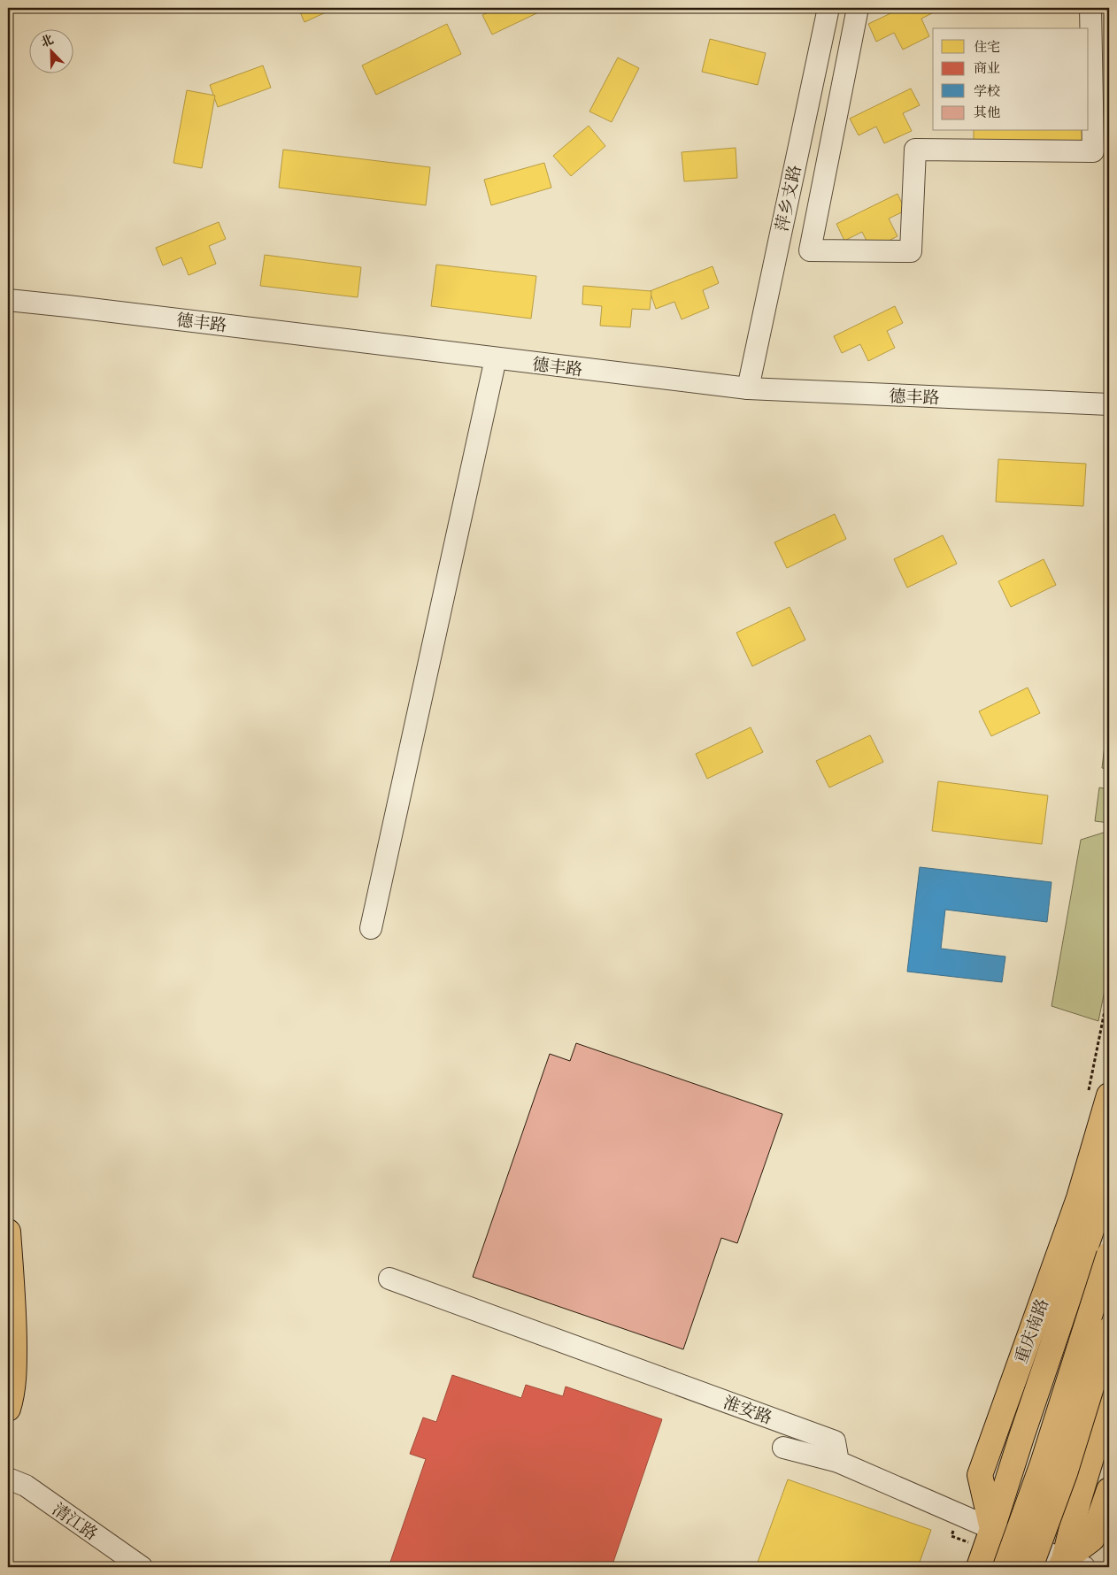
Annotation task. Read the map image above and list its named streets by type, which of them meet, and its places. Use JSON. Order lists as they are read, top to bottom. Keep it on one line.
{"streets":{"main road":["重庆南路"],"street":["萍乡支路","德丰路","淮安路","清江路"]},"crossings":[["萍乡支路","德丰路"]],"legend":["住宅","商业","学校","其他"],"north":"top left"}
